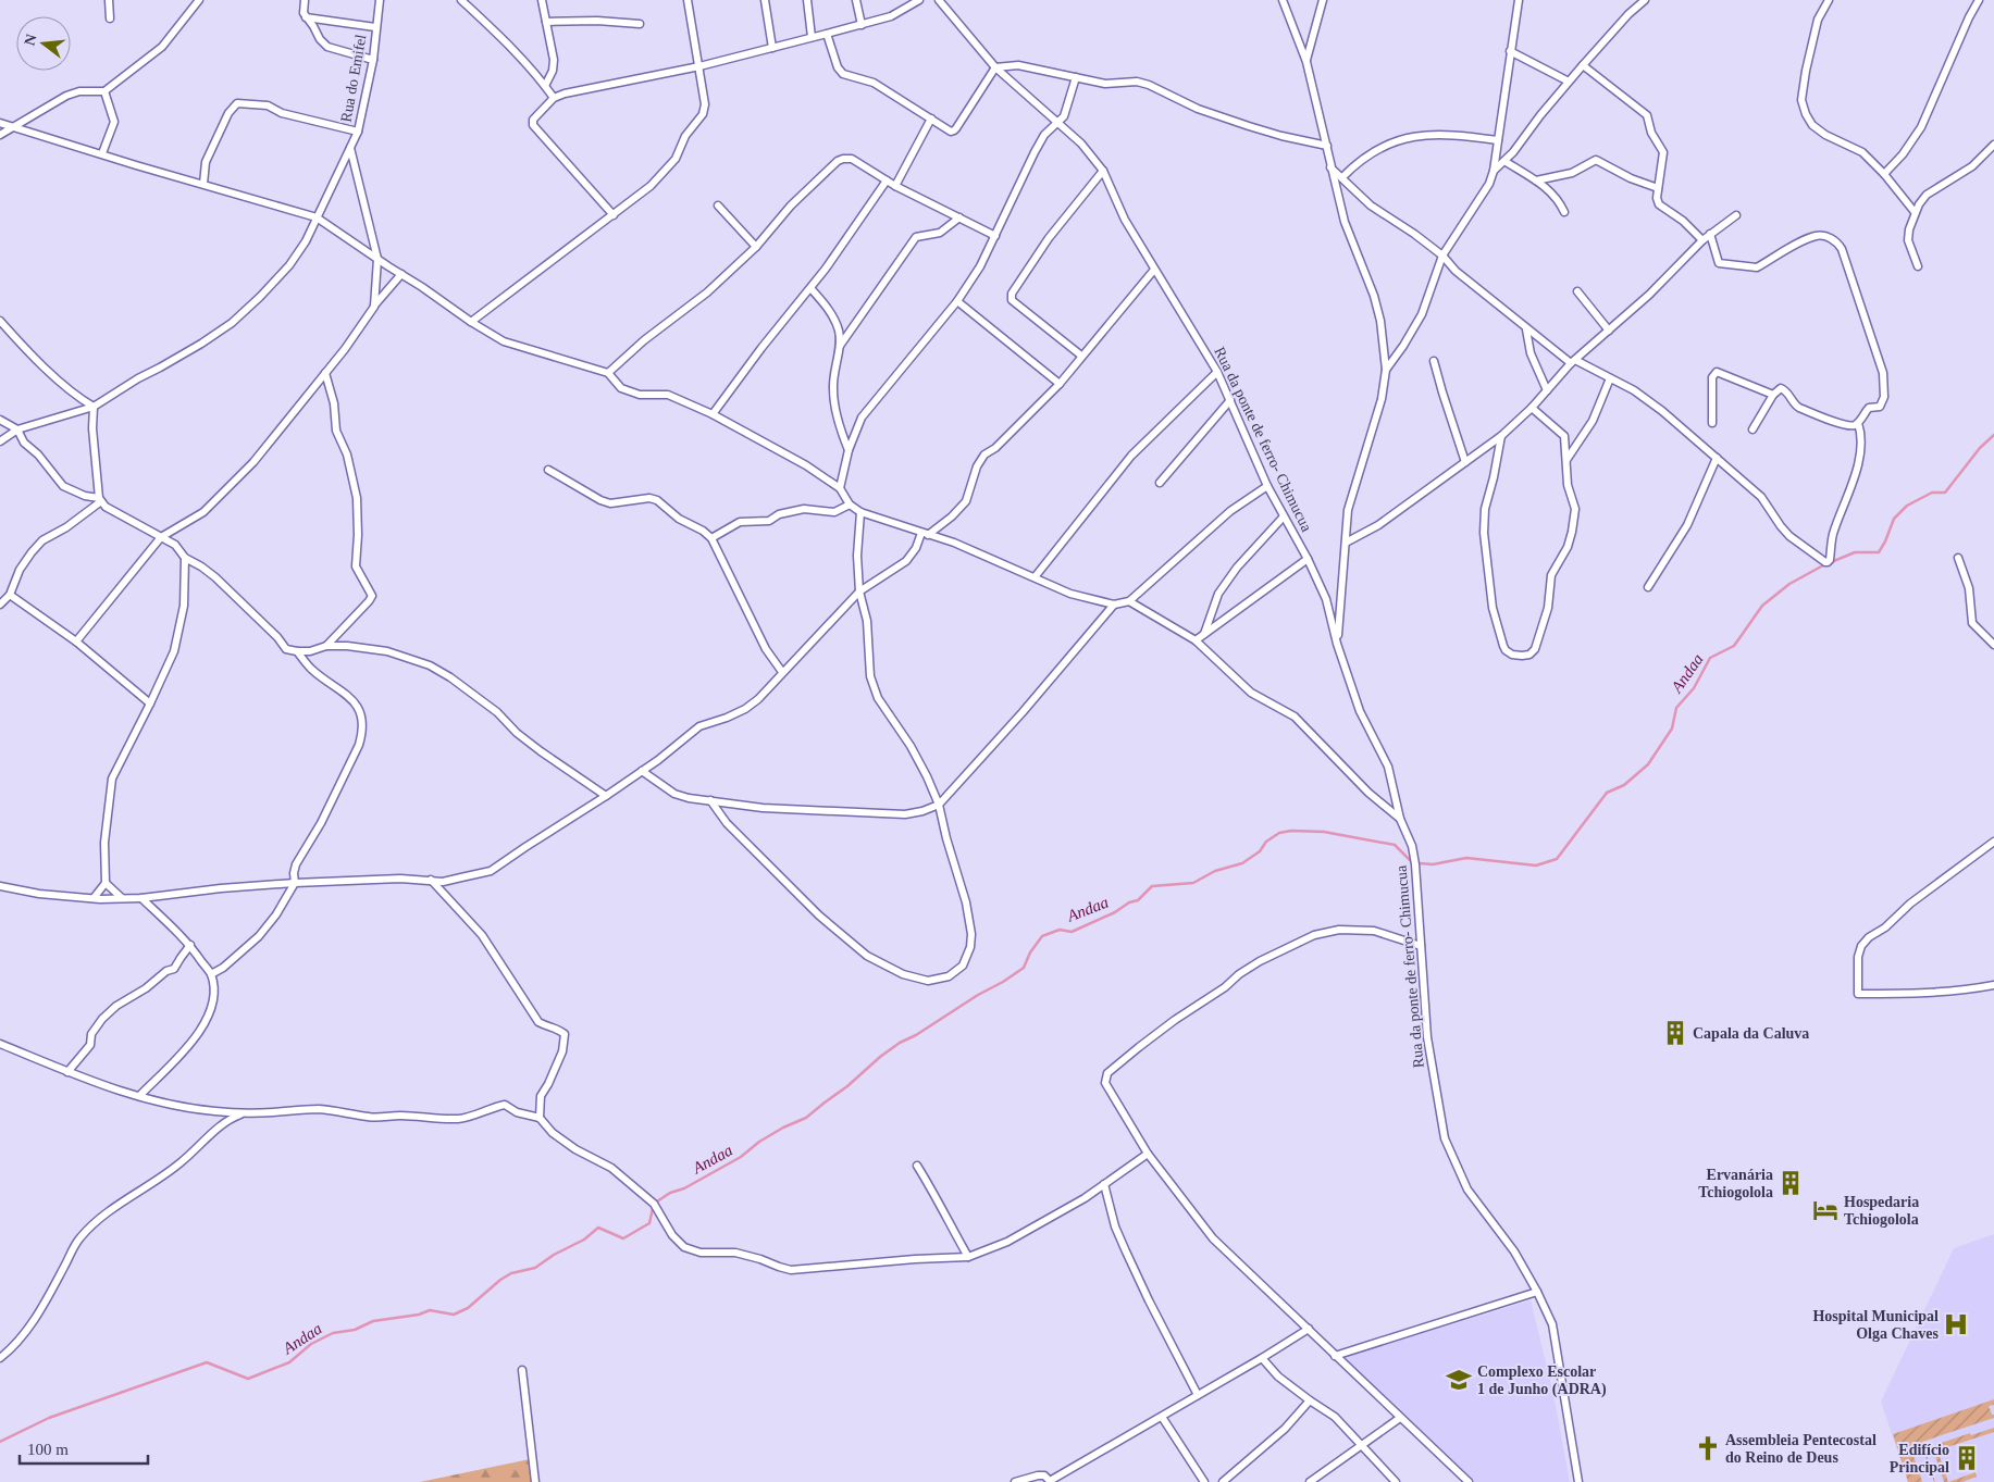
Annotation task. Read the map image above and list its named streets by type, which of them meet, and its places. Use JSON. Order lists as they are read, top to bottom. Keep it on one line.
{"streets":{"street":["Rua do Emifel","Rua da ponte de ferro- Chimucua"]},"water":["Andaa"],"places":{"building":["Capala da Caluva","Ervanária Tchiogolola","Edifício Principal"],"hotel":["Hospedaria Tchiogolola"],"hospital":["Hospital Municipal Olga Chaves"],"school or university":["Complexo Escolar 1 de Junho (ADRA)"],"church":["Assembleia Pentecostal do Reino de Deus"]},"scale_bar":"100 m","north":"left"}
